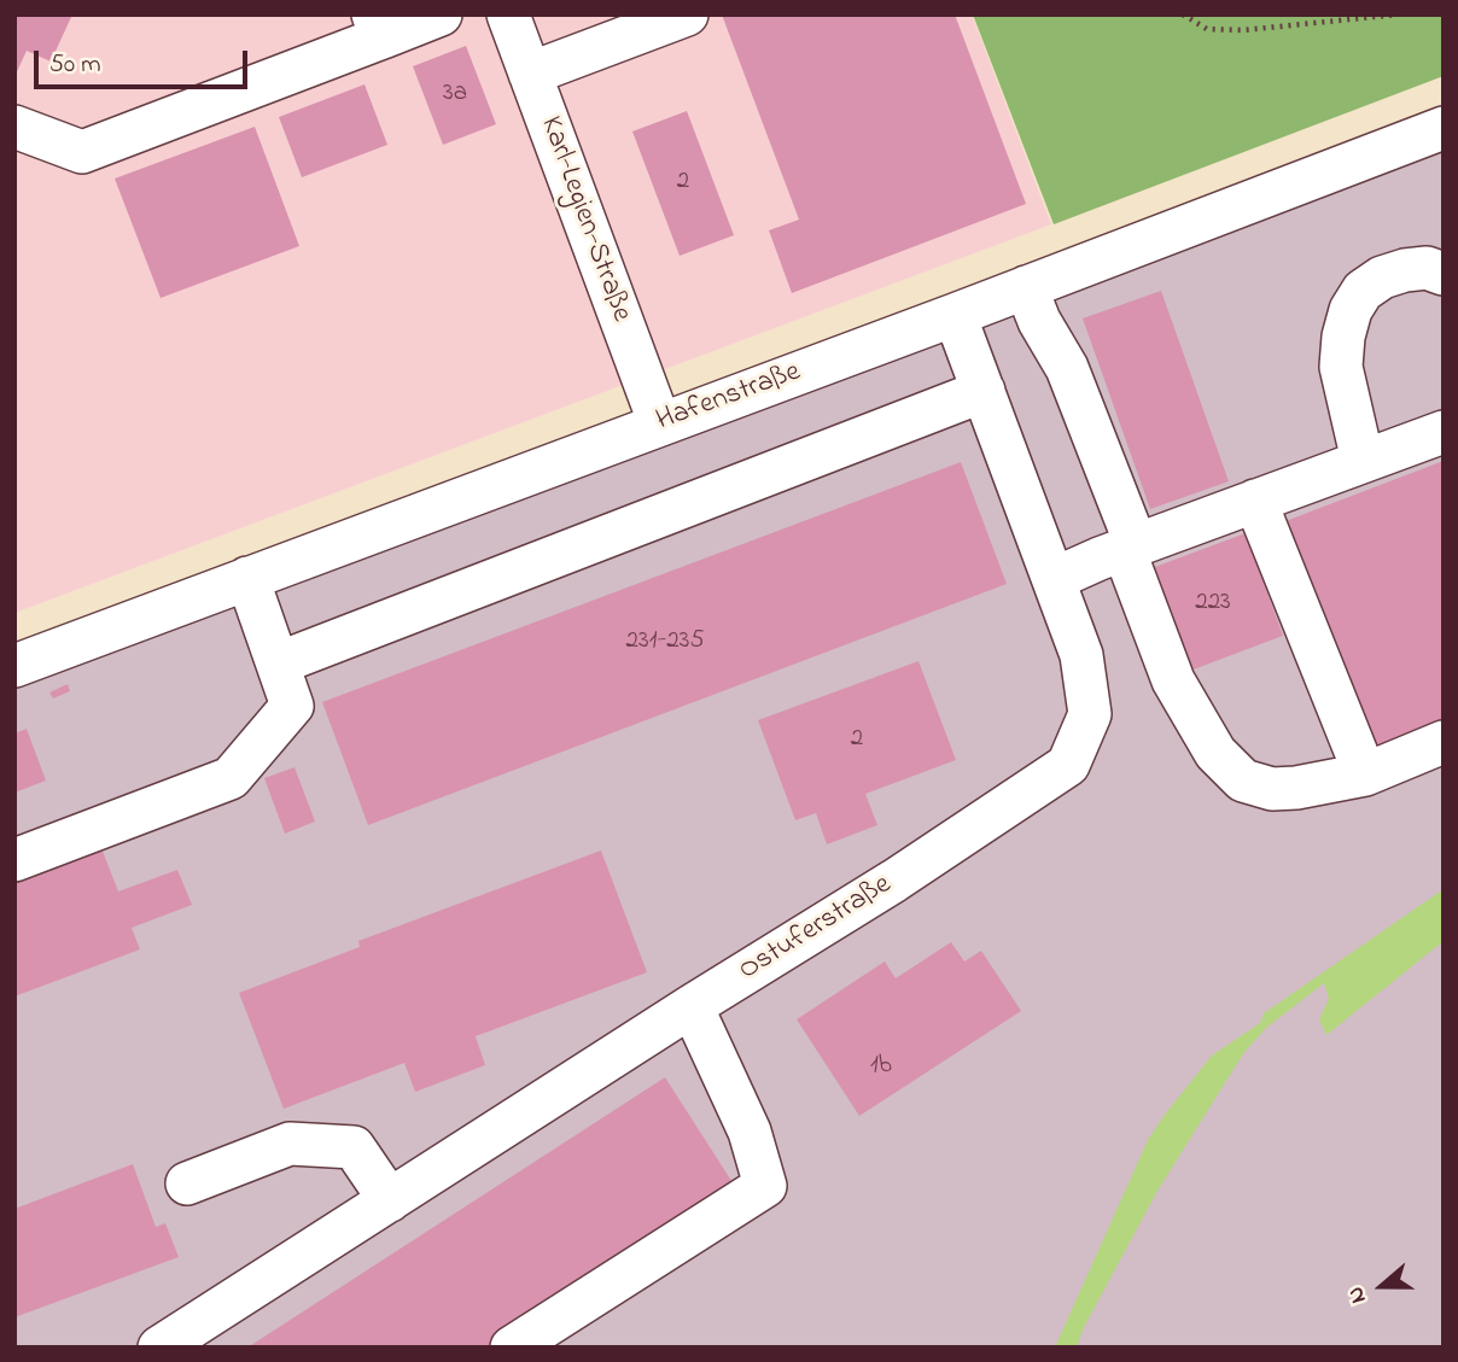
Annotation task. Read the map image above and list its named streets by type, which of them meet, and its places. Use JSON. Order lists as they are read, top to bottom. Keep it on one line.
{"streets":{"street":["Karl-Legien-Straße","Hafenstraße","Ostuferstraße"]},"crossings":[["Karl-Legien-Straße","Hafenstraße"],["Hafenstraße","Ostuferstraße"]],"house_numbers":["3a","2","223","231-235","2","1b"],"scale_bar":"50 m","north":"left"}
